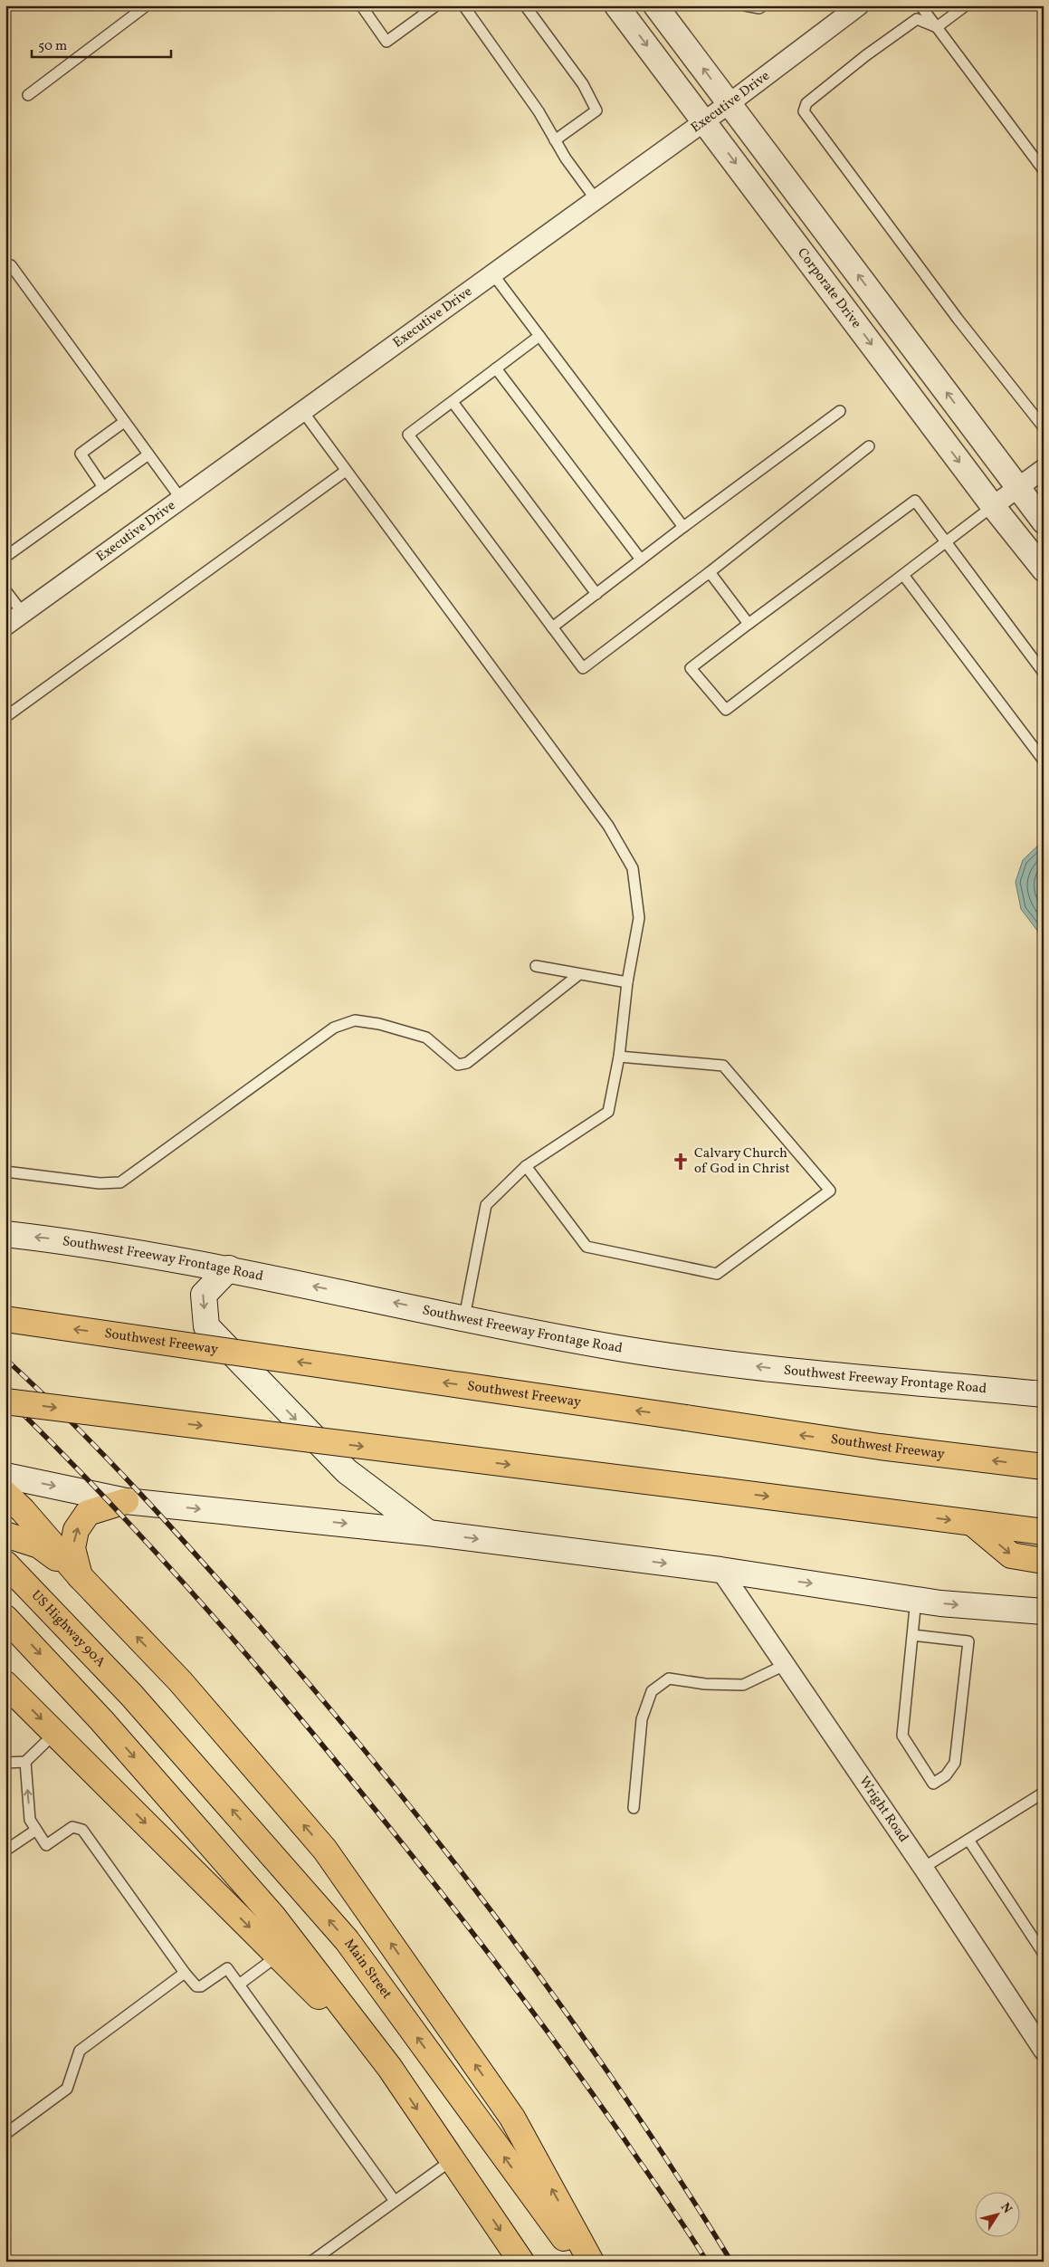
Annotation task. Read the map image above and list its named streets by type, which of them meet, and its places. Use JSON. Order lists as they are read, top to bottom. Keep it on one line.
{"streets":{"highway":["Southwest Freeway","US Highway 90A","Main Street"],"main road":["Southwest Freeway Frontage Road"],"street":["Executive Drive","Corporate Drive","Wright Road"]},"crossings":[["Executive Drive","Corporate Drive"],["US Highway 90A","Main Street"]],"places":{"church":["Calvary Church of God in Christ"]},"scale_bar":"50 m","north":"top right"}
